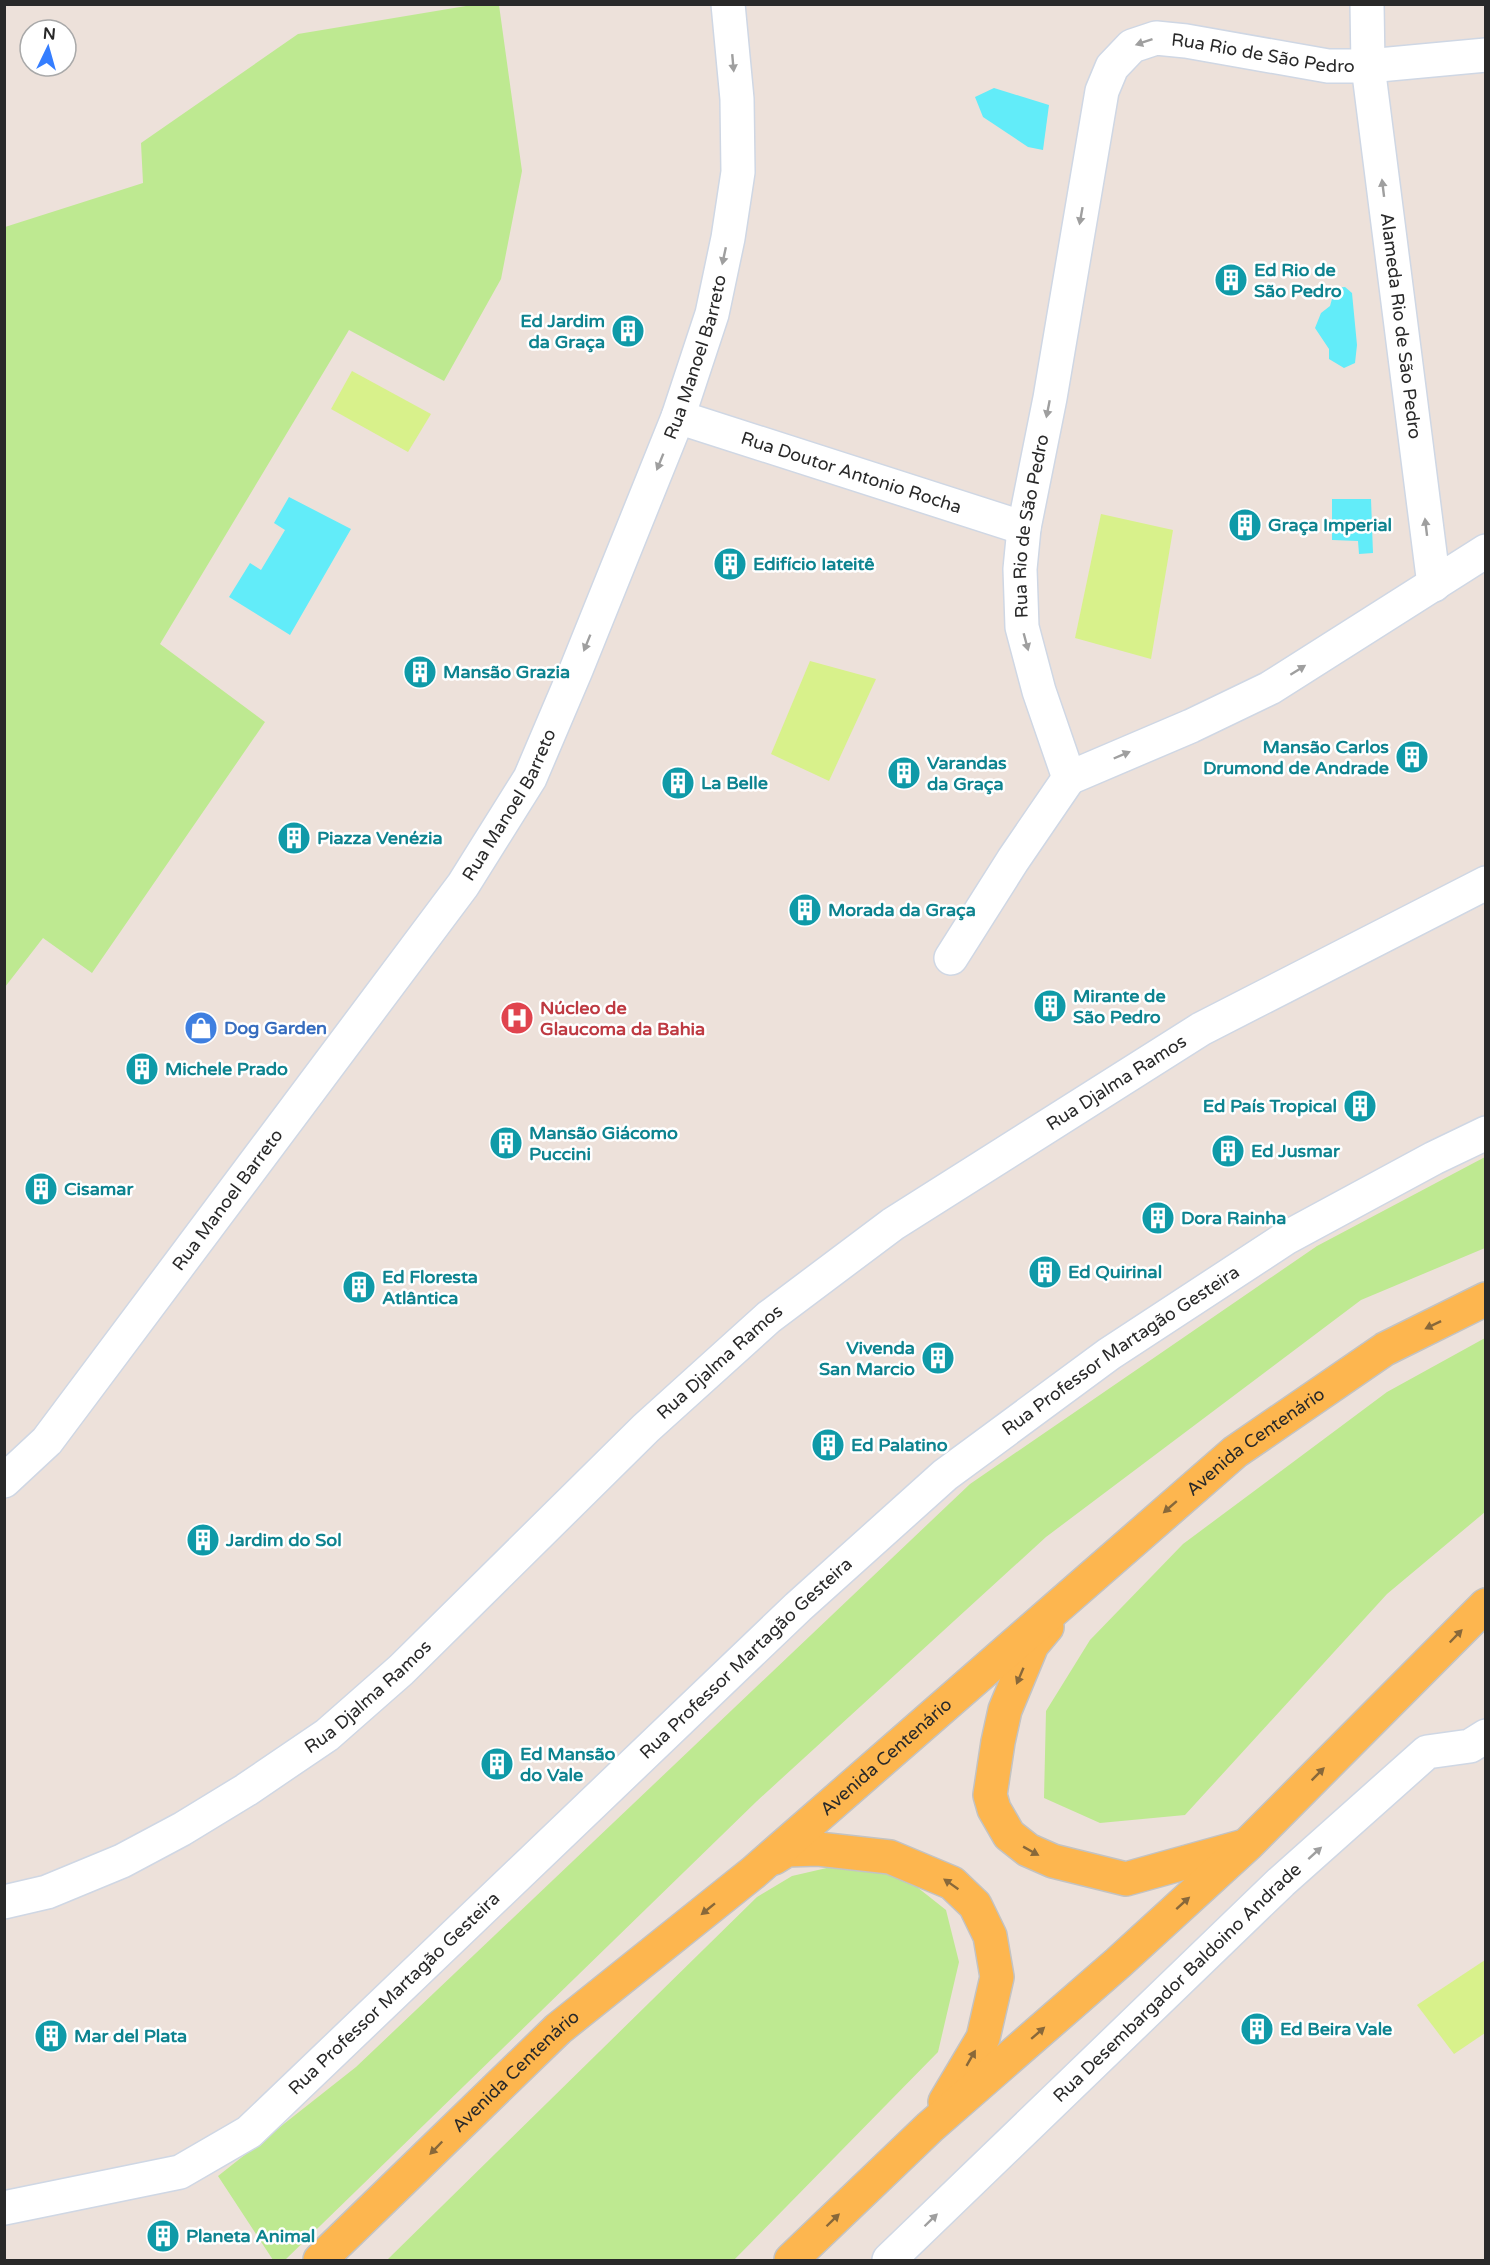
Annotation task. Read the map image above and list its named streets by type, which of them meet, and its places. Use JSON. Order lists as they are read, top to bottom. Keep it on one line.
{"streets":{"main road":["Avenida Centenário"],"street":["Rua Rio de São Pedro","Alameda Rio de São Pedro","Rua Manoel Barreto","Rua Doutor Antonio Rocha","Rua Djalma Ramos","Rua Professor Martagão Gesteira","Rua Desembargador Baldoino Andrade"]},"crossings":[["Rua Rio de São Pedro","Alameda Rio de São Pedro"],["Rua Rio de São Pedro","Rua Doutor Antonio Rocha"],["Rua Manoel Barreto","Rua Doutor Antonio Rocha"]],"one_way":["Alameda Rio de São Pedro","Rua Manoel Barreto","Avenida Centenário","Rua Desembargador Baldoino Andrade"],"places":{"building":["Ed Rio de São Pedro","Ed Jardim da Graça","Graça Imperial","Edifício Iateitê","Mansão Grazia","Mansão Carlos Drumond de Andrade","Varandas da Graça","La Belle","Piazza Venézia","Morada da Graça","Mirante de São Pedro","Michele Prado","Ed País Tropical","Mansão Giácomo Puccini","Ed Jusmar","Cisamar","Dora Rainha","Ed Quirinal","Ed Floresta Atlântica","Vivenda San Marcio","Ed Palatino","Jardim do Sol","Ed Mansão do Vale","Ed Beira Vale","Mar del Plata","Planeta Animal"],"hospital":["Núcleo de Glaucoma da Bahia"],"shop":["Dog Garden"]},"north":"top"}
